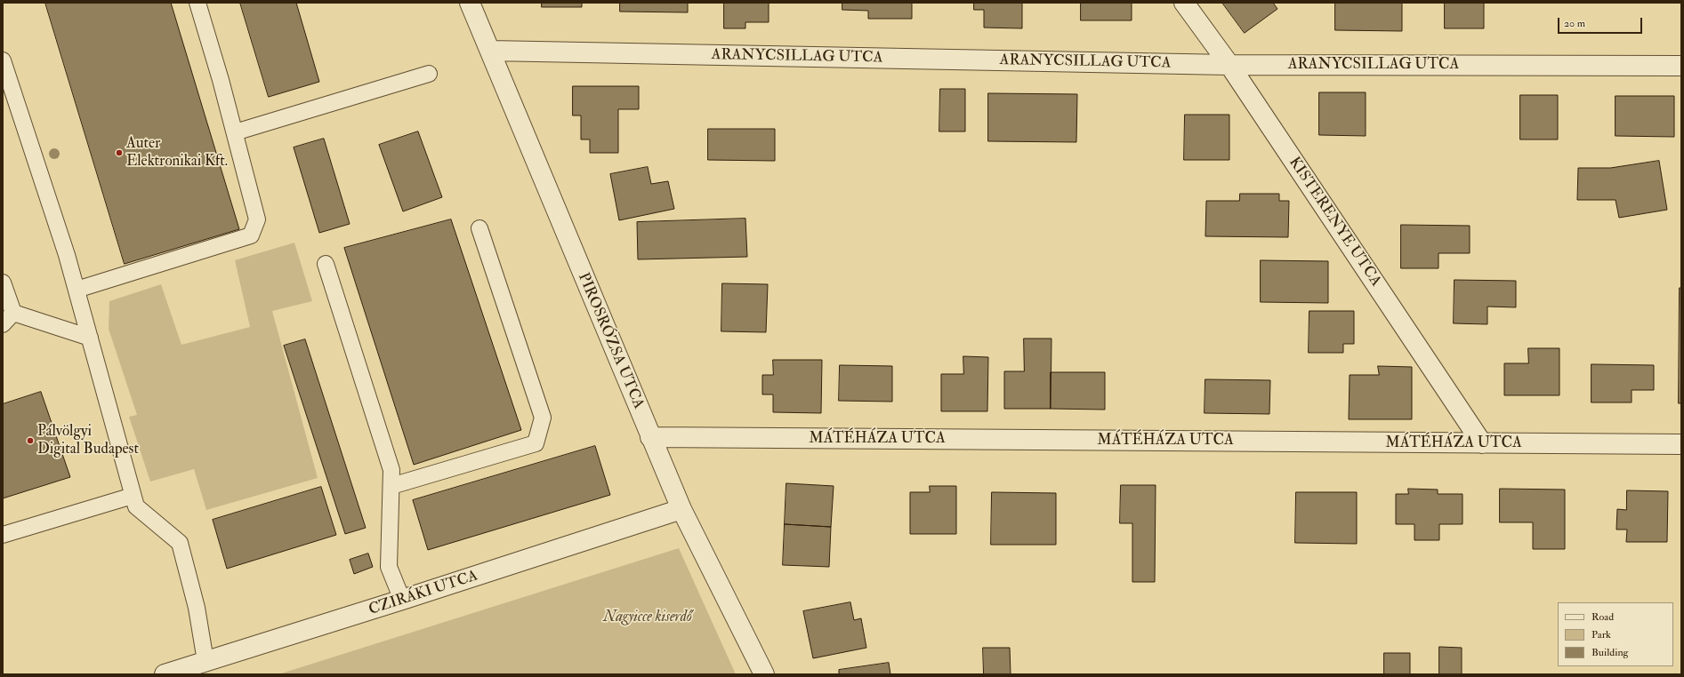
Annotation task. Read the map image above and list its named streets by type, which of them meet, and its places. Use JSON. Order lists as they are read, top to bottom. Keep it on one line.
{"streets":{"street":["ARANYCSILLAG UTCA","KISTERENYE UTCA","PIROSRÓZSA UTCA","MÁTÉHÁZA UTCA","CZIRÁKI UTCA"]},"crossings":[["ARANYCSILLAG UTCA","KISTERENYE UTCA"],["ARANYCSILLAG UTCA","PIROSRÓZSA UTCA"],["KISTERENYE UTCA","MÁTÉHÁZA UTCA"],["PIROSRÓZSA UTCA","MÁTÉHÁZA UTCA"],["PIROSRÓZSA UTCA","CZIRÁKI UTCA"]],"parks":["Nagyicce kiserdő"],"places":["Auter Elektronikai Kft.","Pálvölgyi Digital Budapest"],"legend":["Road","Park","Building"],"scale_bar":"20 m"}
